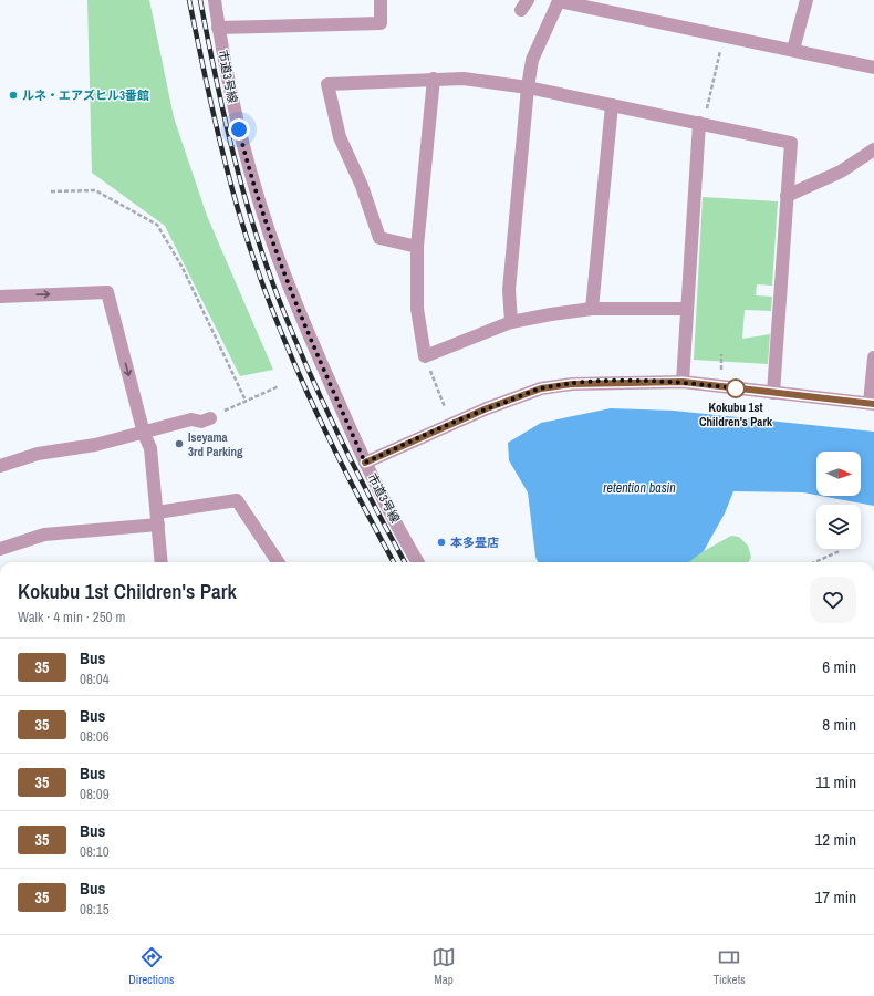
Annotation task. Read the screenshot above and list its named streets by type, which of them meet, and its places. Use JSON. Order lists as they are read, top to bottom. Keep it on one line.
{"streets":{"street":["市道3号線"]},"water":["retention basin"],"places":["ルネ・エアズヒル3番館","Kokubu 1st Children's Park","Iseyama 3rd Parking","本多畳店"],"lines":["bus line 35"],"north":"right","page":{"heading":["Kokubu 1st Children's Park","Walk · 4 min · 250 m"],"list":[{"mark":"35","name":"Bus","note":"08:04","value":"6 min"},{"mark":"35","name":"Bus","note":"08:06","value":"8 min"},{"mark":"35","name":"Bus","note":"08:09","value":"11 min"},{"mark":"35","name":"Bus","note":"08:10","value":"12 min"},{"mark":"35","name":"Bus","note":"08:15","value":"17 min"}],"tabs":["Directions","Map","Tickets"]}}
